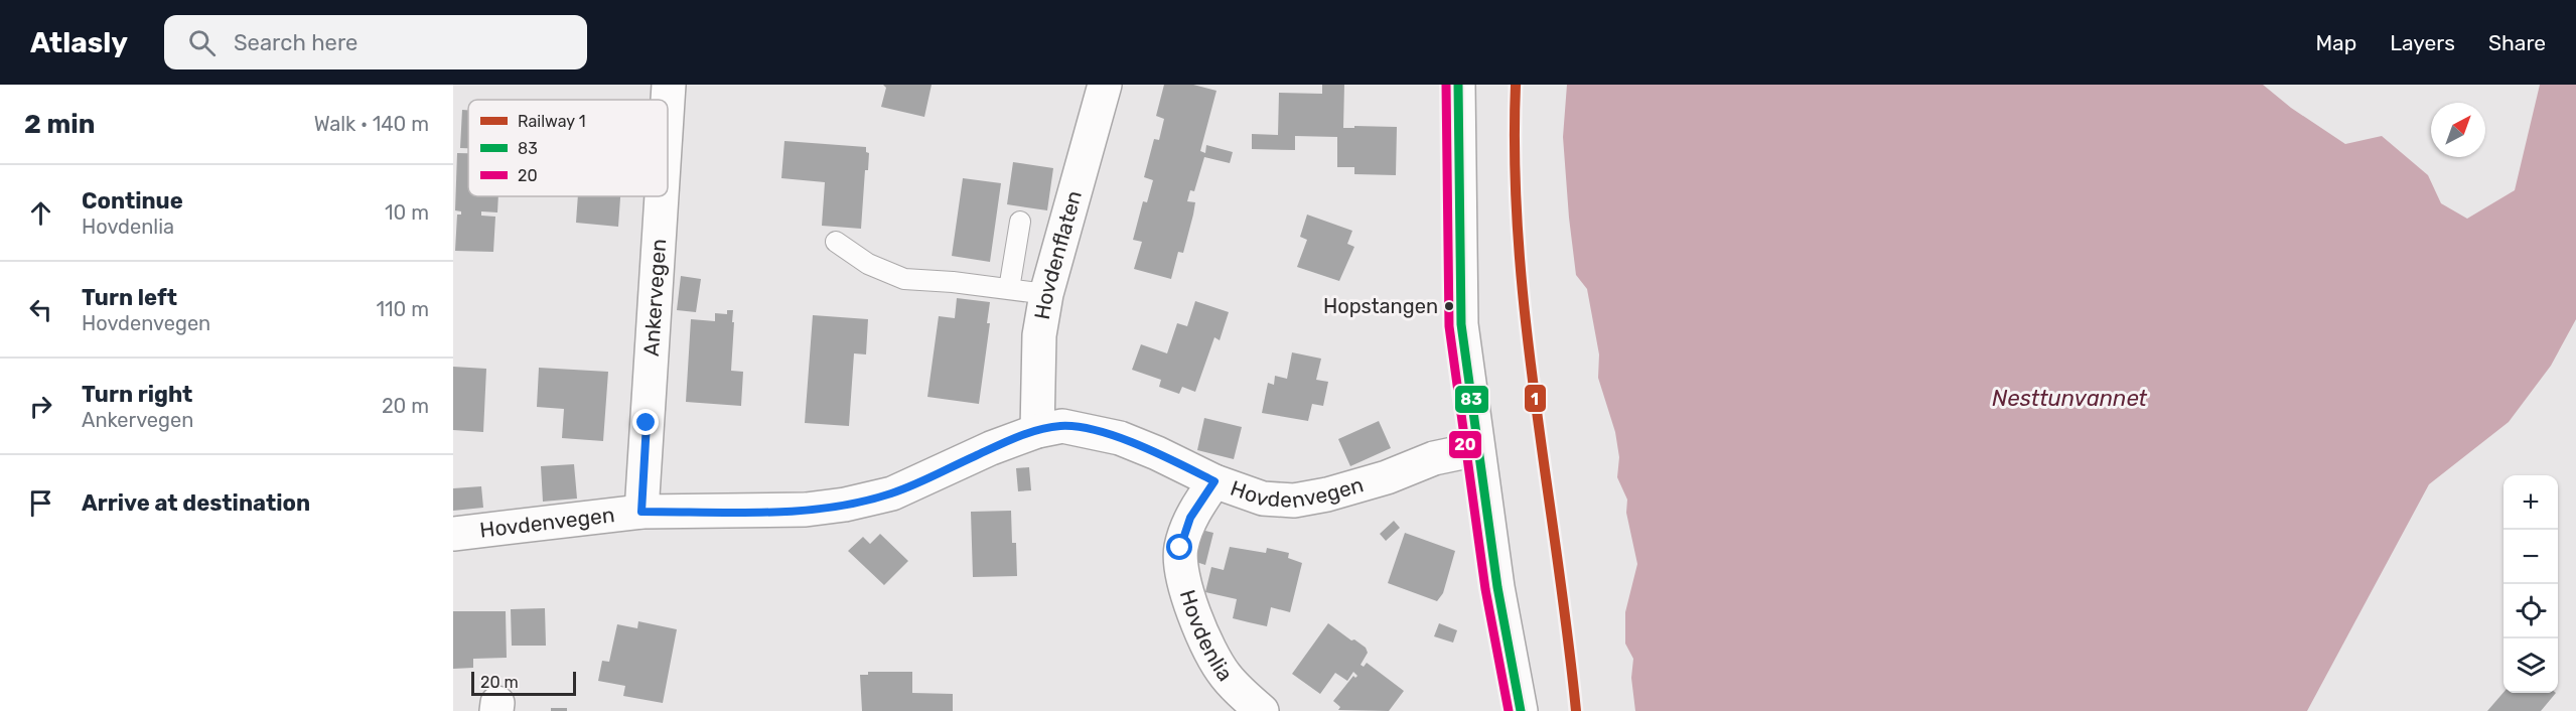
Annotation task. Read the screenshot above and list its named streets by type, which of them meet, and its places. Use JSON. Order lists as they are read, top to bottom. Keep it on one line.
{"streets":{"street":["Hovdenflaten","Ankervegen","Hovdenvegen","Hovdenlia"]},"crossings":[["Hovdenflaten","Hovdenvegen"],["Ankervegen","Hovdenvegen"],["Hovdenvegen","Hovdenlia"]],"water":["Nesttunvannet"],"places":["Hopstangen"],"lines":["rail line 1","transit line 83","transit line 20"],"legend":["Railway 1","83","20"],"scale_bar":"20 m","north":"top right","page":{"header":"Atlasly","search":"Search here","nav":["Map","Layers","Share"],"heading":["2 min","Walk · 140 m"],"list":[["Continue","Hovdenlia","10 m"],["Turn left","Hovdenvegen","110 m"],["Turn right","Ankervegen","20 m"],"Arrive at destination"],"map_buttons":["+","−"],"scale":"20 m"}}
